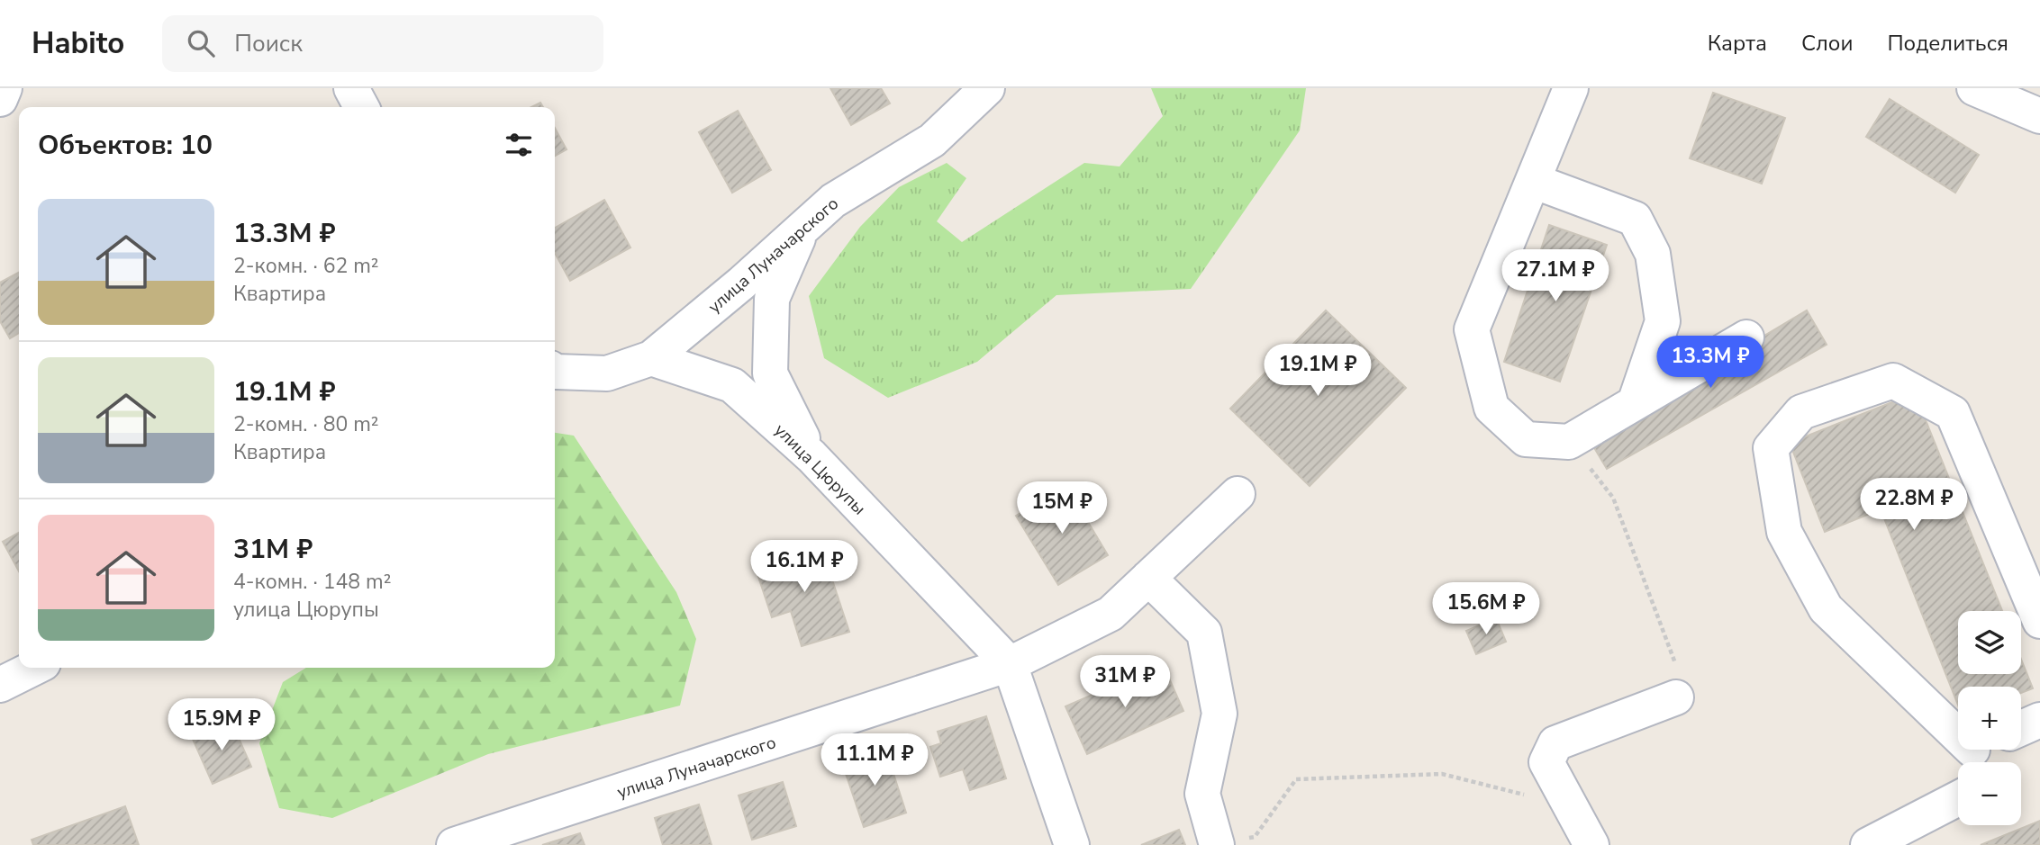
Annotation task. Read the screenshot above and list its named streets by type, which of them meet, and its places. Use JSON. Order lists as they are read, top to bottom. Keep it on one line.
{"streets":{"street":["улица Луначарского","улица Цюрупы"]},"crossings":[["улица Луначарского","улица Цюрупы"]],"page":{"header":"Habito","search":"Поиск","nav":["Карта","Слои","Поделиться"],"heading":"Объектов: 10","list":[{"name":"13.3M ₽","note":"2-комн. · 62 m² · Квартира"},{"name":"19.1M ₽","note":"2-комн. · 80 m² · Квартира"},{"name":"31M ₽","note":"4-комн. · 148 m² · улица Цюрупы"}],"price":["27.1M ₽","13.3M ₽","19.1M ₽","22.8M ₽","15M ₽","16.1M ₽","15.6M ₽","31M ₽","15.9M ₽","11.1M ₽"],"map_buttons":["+","−"]}}
